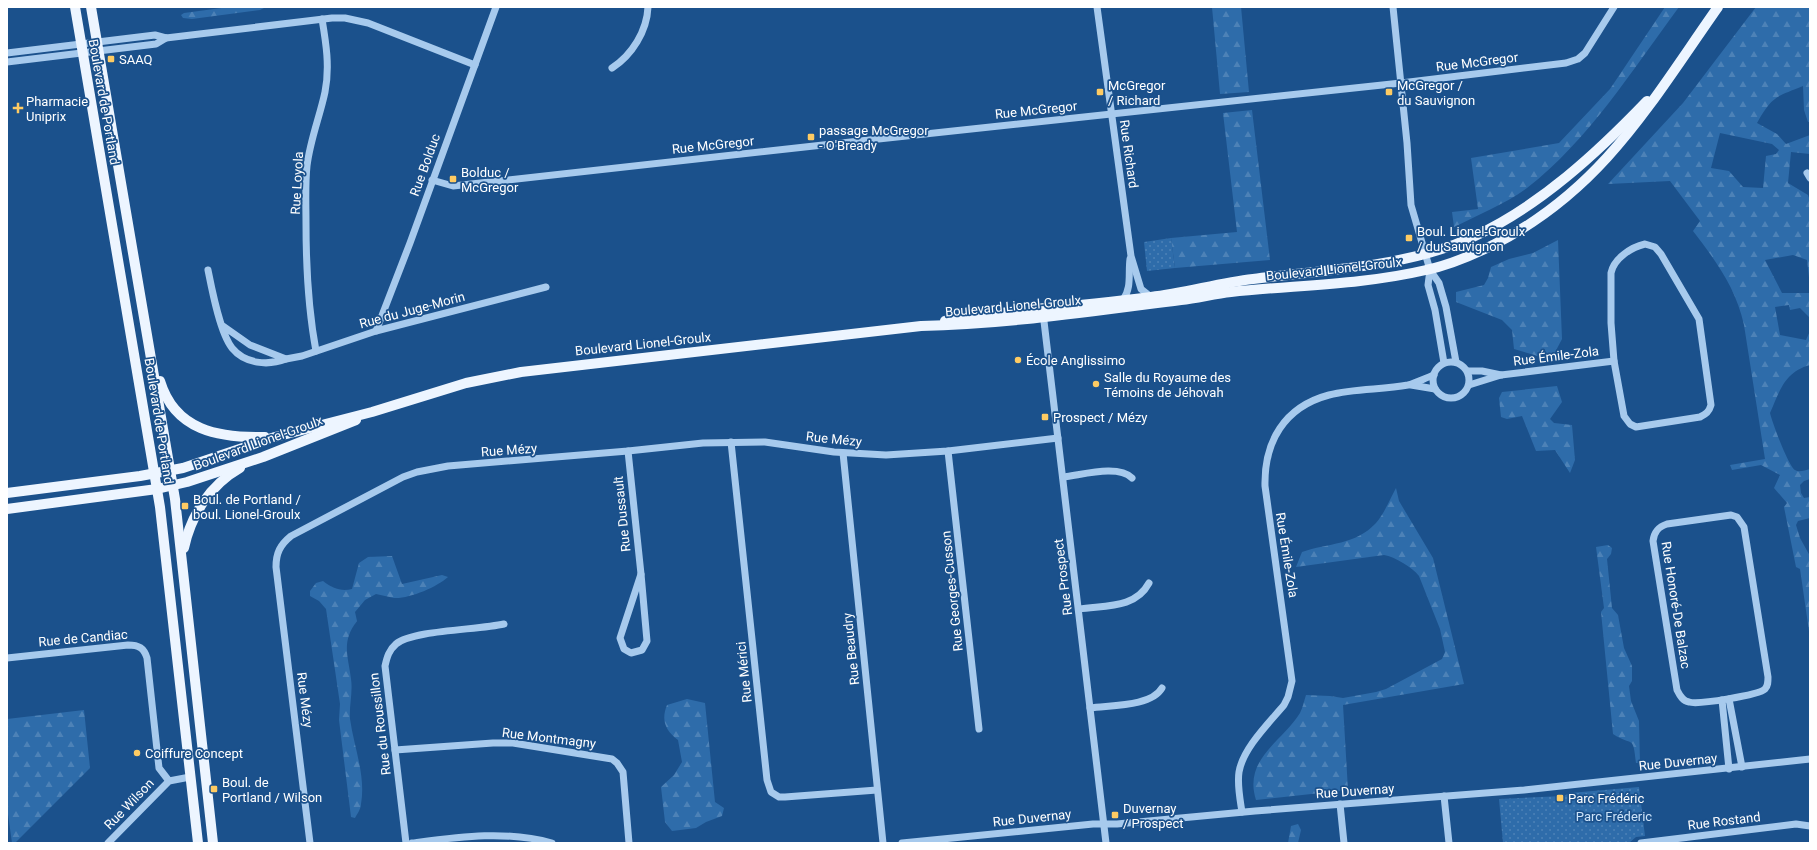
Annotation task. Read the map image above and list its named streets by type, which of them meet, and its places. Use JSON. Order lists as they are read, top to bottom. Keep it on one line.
{"streets":{"main road":["Boulevard de Portland","Boulevard Lionel-Groulx"],"street":["Rue McGregor","Rue Richard","Rue Bolduc","Rue Loyola","Rue du Juge-Morin","Rue Émile-Zola","Rue Mézy","Rue Dussault","Rue Prospect","Rue Georges-Cusson","Rue Honoré-De Balzac","Rue de Candiac","Rue Beaudry","Rue Mérici","Rue du Roussillon","Rue Montmagny","Rue Duvernay","Rue Wilson","Rue Rostand"]},"crossings":[["Rue McGregor","Rue Richard"],["Rue McGregor","Rue Bolduc"],["Boulevard de Portland","Boulevard Lionel-Groulx"],["Boulevard de Portland","Rue Wilson"],["Rue Richard","Boulevard Lionel-Groulx"],["Rue Bolduc","Rue du Juge-Morin"],["Rue Loyola","Rue du Juge-Morin"],["Boulevard Lionel-Groulx","Rue Prospect"],["Rue Émile-Zola","Rue Duvernay"],["Rue Mézy","Rue Dussault"],["Rue Mézy","Rue Prospect"],["Rue Mézy","Rue Georges-Cusson"],["Rue Mézy","Rue Beaudry"],["Rue Mézy","Rue Mérici"],["Rue Prospect","Rue Duvernay"],["Rue de Candiac","Rue Wilson"],["Rue Beaudry","Rue Mérici"],["Rue du Roussillon","Rue Montmagny"]],"parks":["Parc Fréderic"],"places":{"transit":["SAAQ","McGregor / Richard","McGregor / du Sauvignon","passage McGregor - O'Bready","Bolduc / McGregor","Boul. Lionel-Groulx / du Sauvignon","Prospect / Mézy","Boul. de Portland / boul. Lionel-Groulx","Boul. de Portland / Wilson","Parc Frédéric","Duvernay / Prospect"],"health":["Pharmacie Uniprix"],"other":["École Anglissimo","Salle du Royaume des Témoins de Jéhovah","Coiffure Concept"]}}
